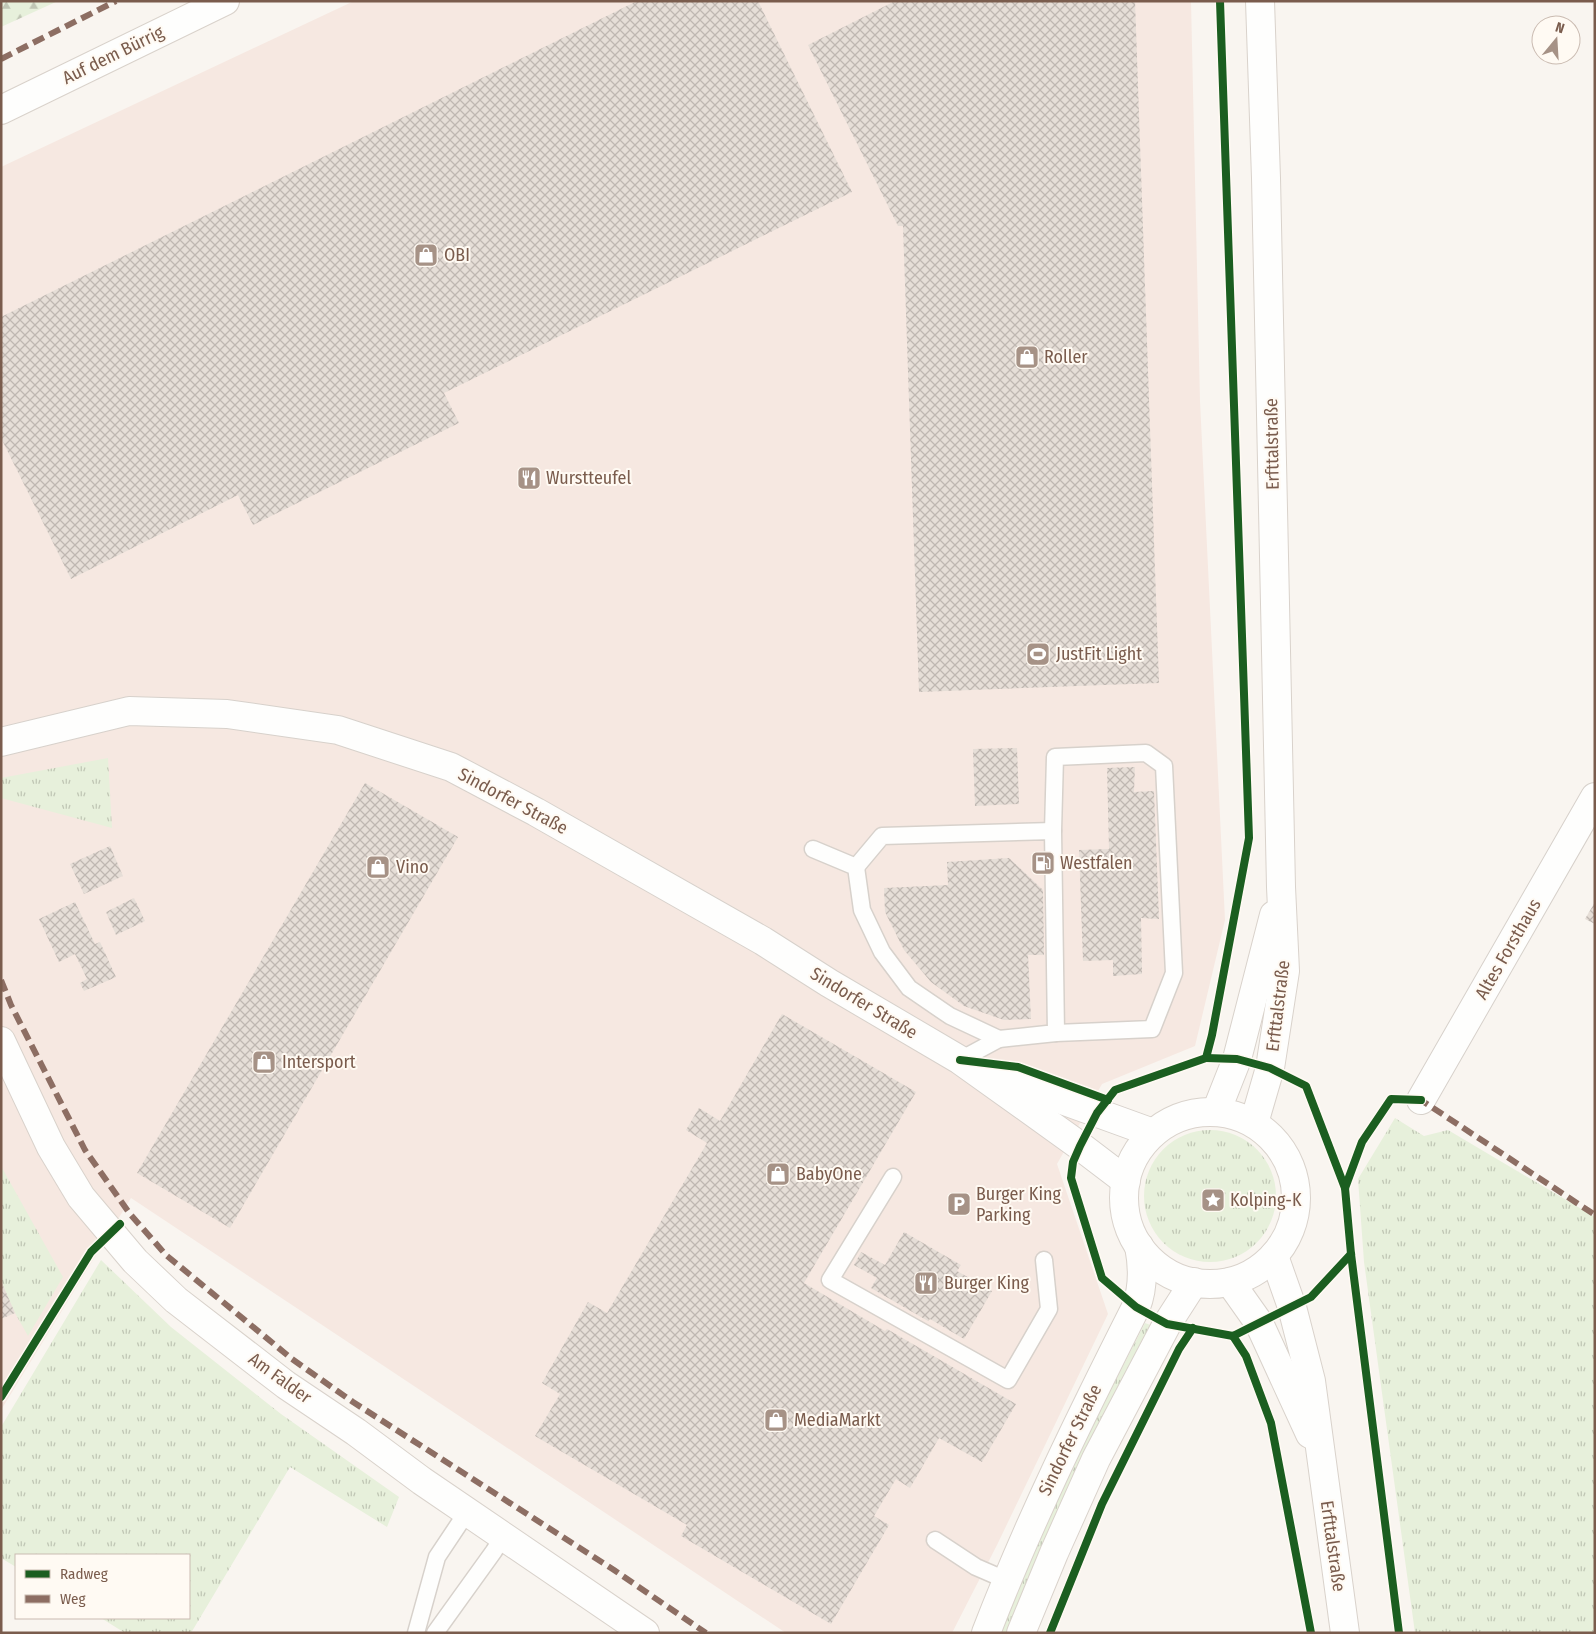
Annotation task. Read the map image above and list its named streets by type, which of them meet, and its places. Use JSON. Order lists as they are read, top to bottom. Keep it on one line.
{"streets":{"street":["Auf dem Bürrig","Erfttalstraße","Sindorfer Straße","Altes Forsthaus","Am Falder"]},"crossings":[["Erfttalstraße","Sindorfer Straße"]],"places":{"shop":["OBI","Roller","Vino","Intersport","BabyOne","MediaMarkt"],"restaurant":["Wurstteufel","Burger King"],"sports":["JustFit Light"],"fuel station":["Westfalen"],"place":["Kolping-K"],"parking":["Burger King Parking"]},"legend":["Radweg","Weg"],"north":"top"}
